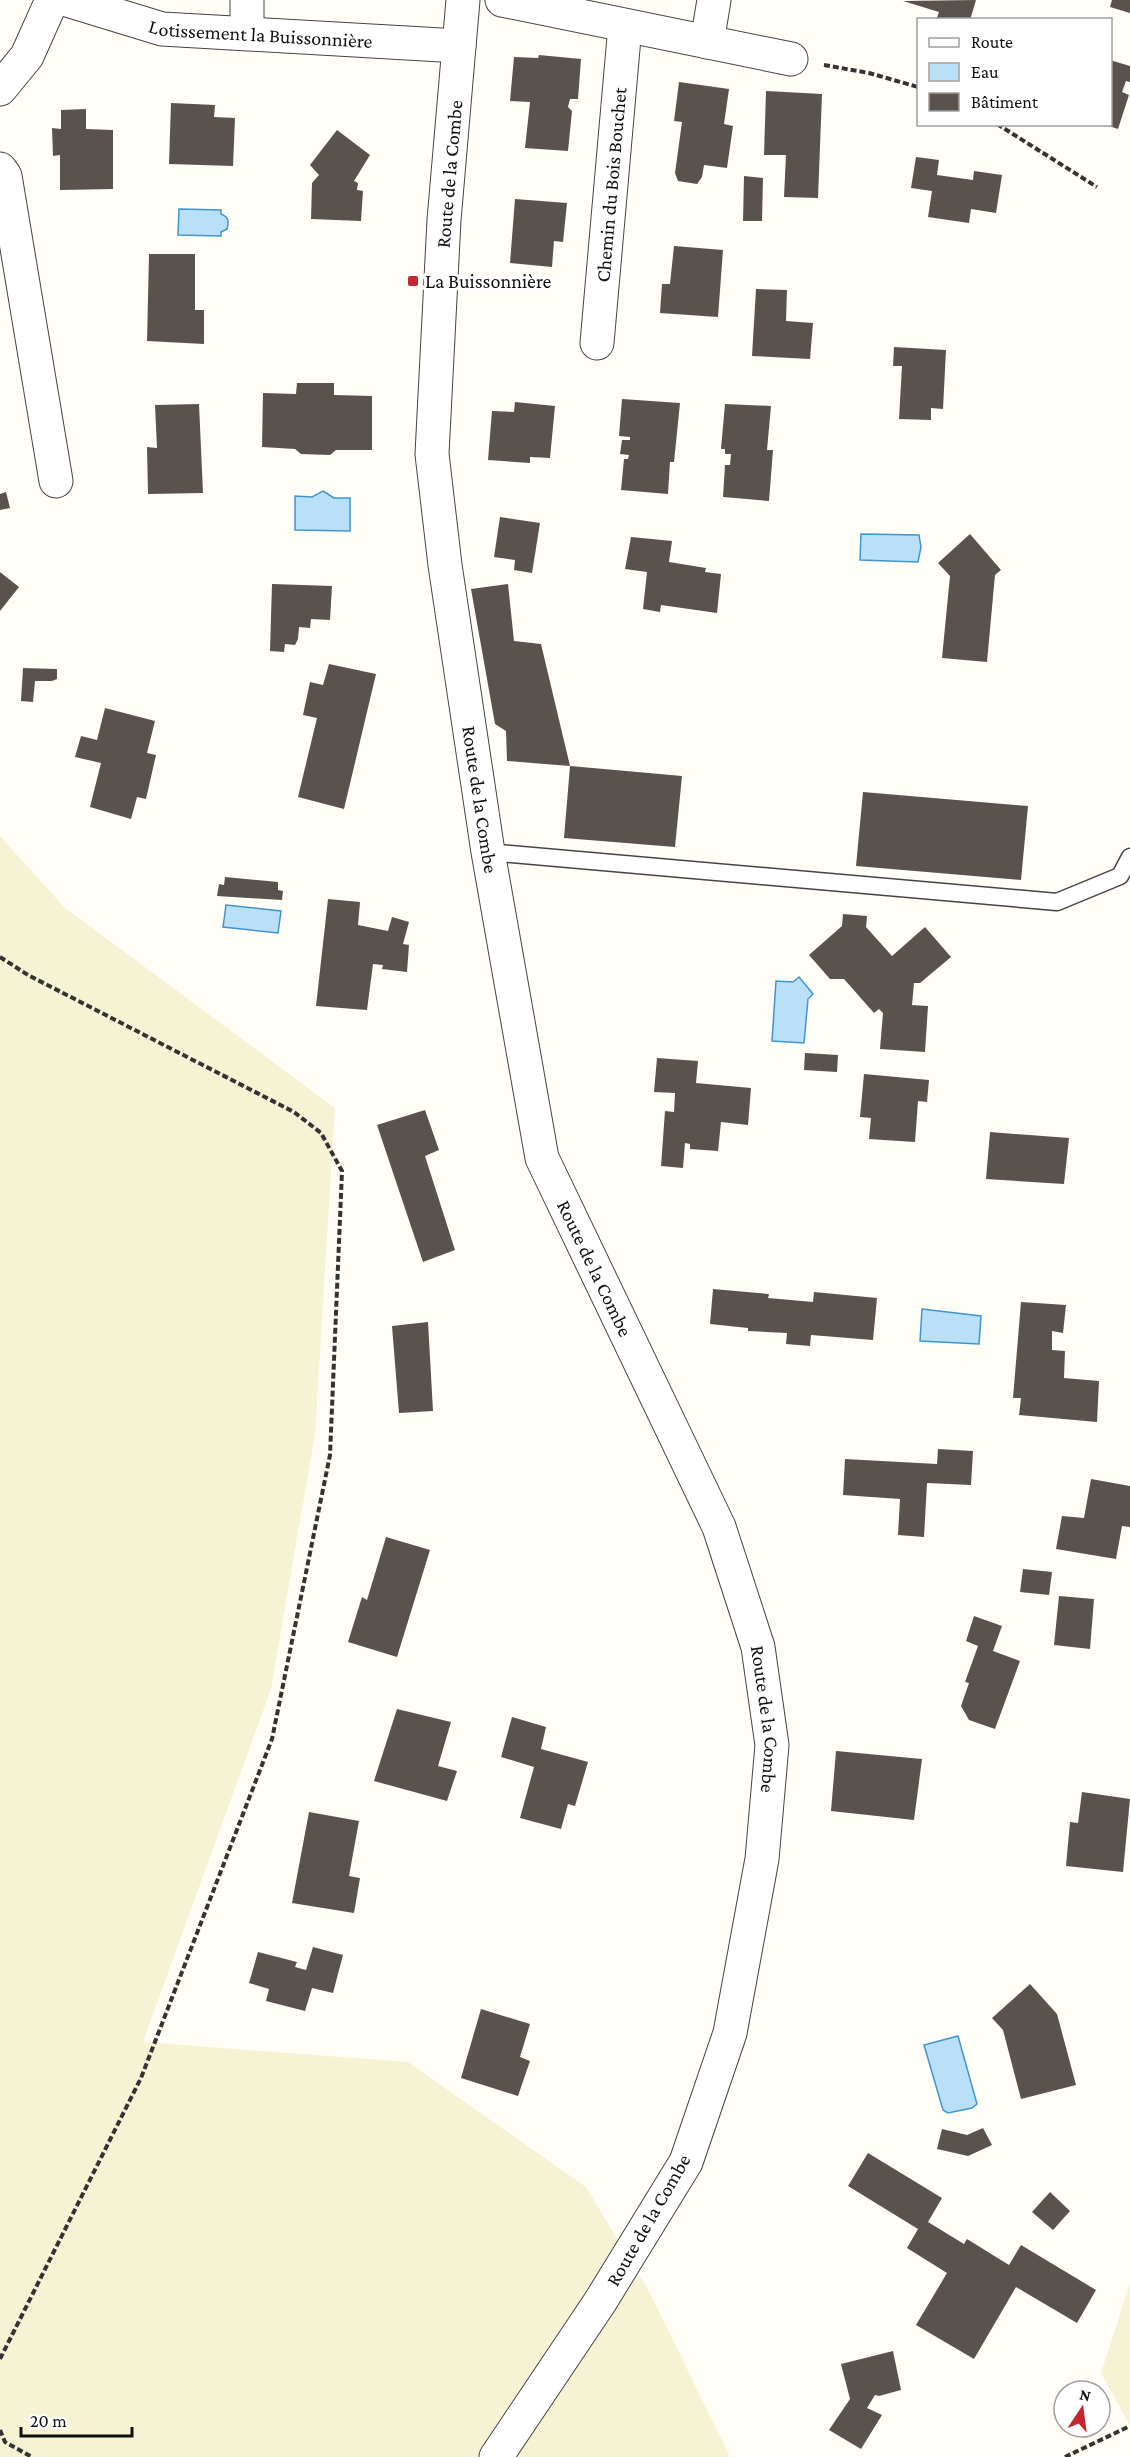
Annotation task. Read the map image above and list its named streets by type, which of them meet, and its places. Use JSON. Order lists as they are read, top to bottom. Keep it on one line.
{"streets":{"street":["Lotissement la Buissonnière","Route de la Combe","Chemin du Bois Bouchet"]},"crossings":[["Lotissement la Buissonnière","Route de la Combe"]],"places":{"transit":["La Buissonnière"]},"legend":["Route","Eau","Bâtiment"],"scale_bar":"20 m","north":"top"}
